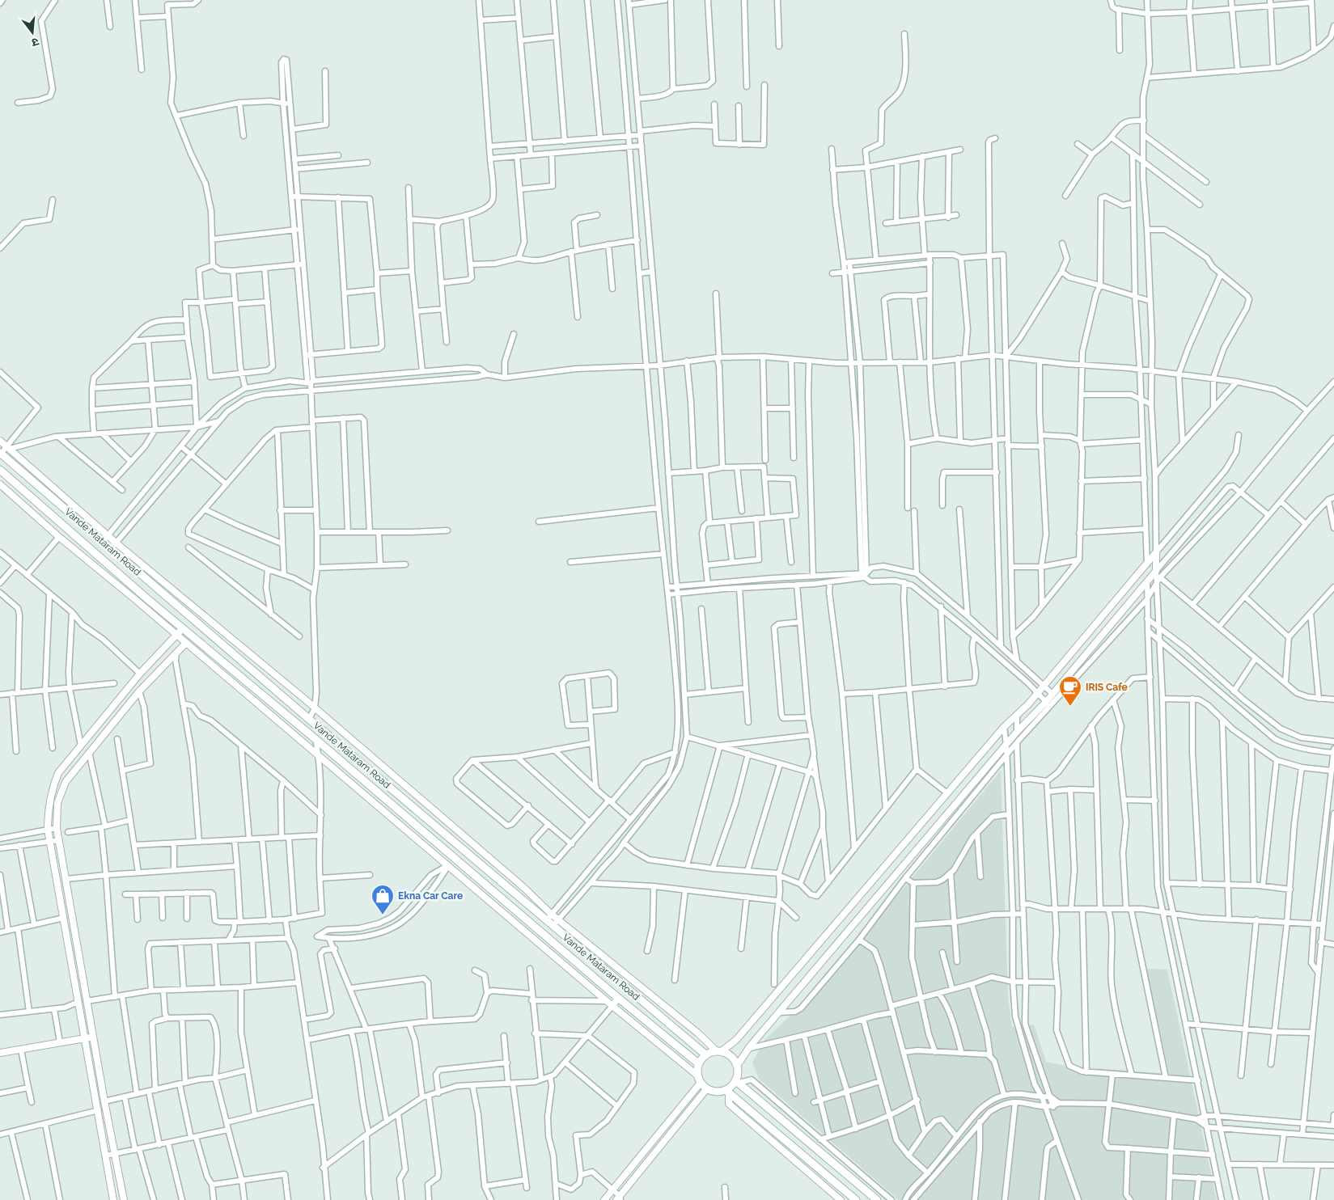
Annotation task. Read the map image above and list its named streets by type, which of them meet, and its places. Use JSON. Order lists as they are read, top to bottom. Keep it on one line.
{"streets":{"main road":["Vande Mataram Road"]},"places":{"cafe":["IRIS Cafe"],"shop":["Ekna Car Care"]},"north":"bottom"}
